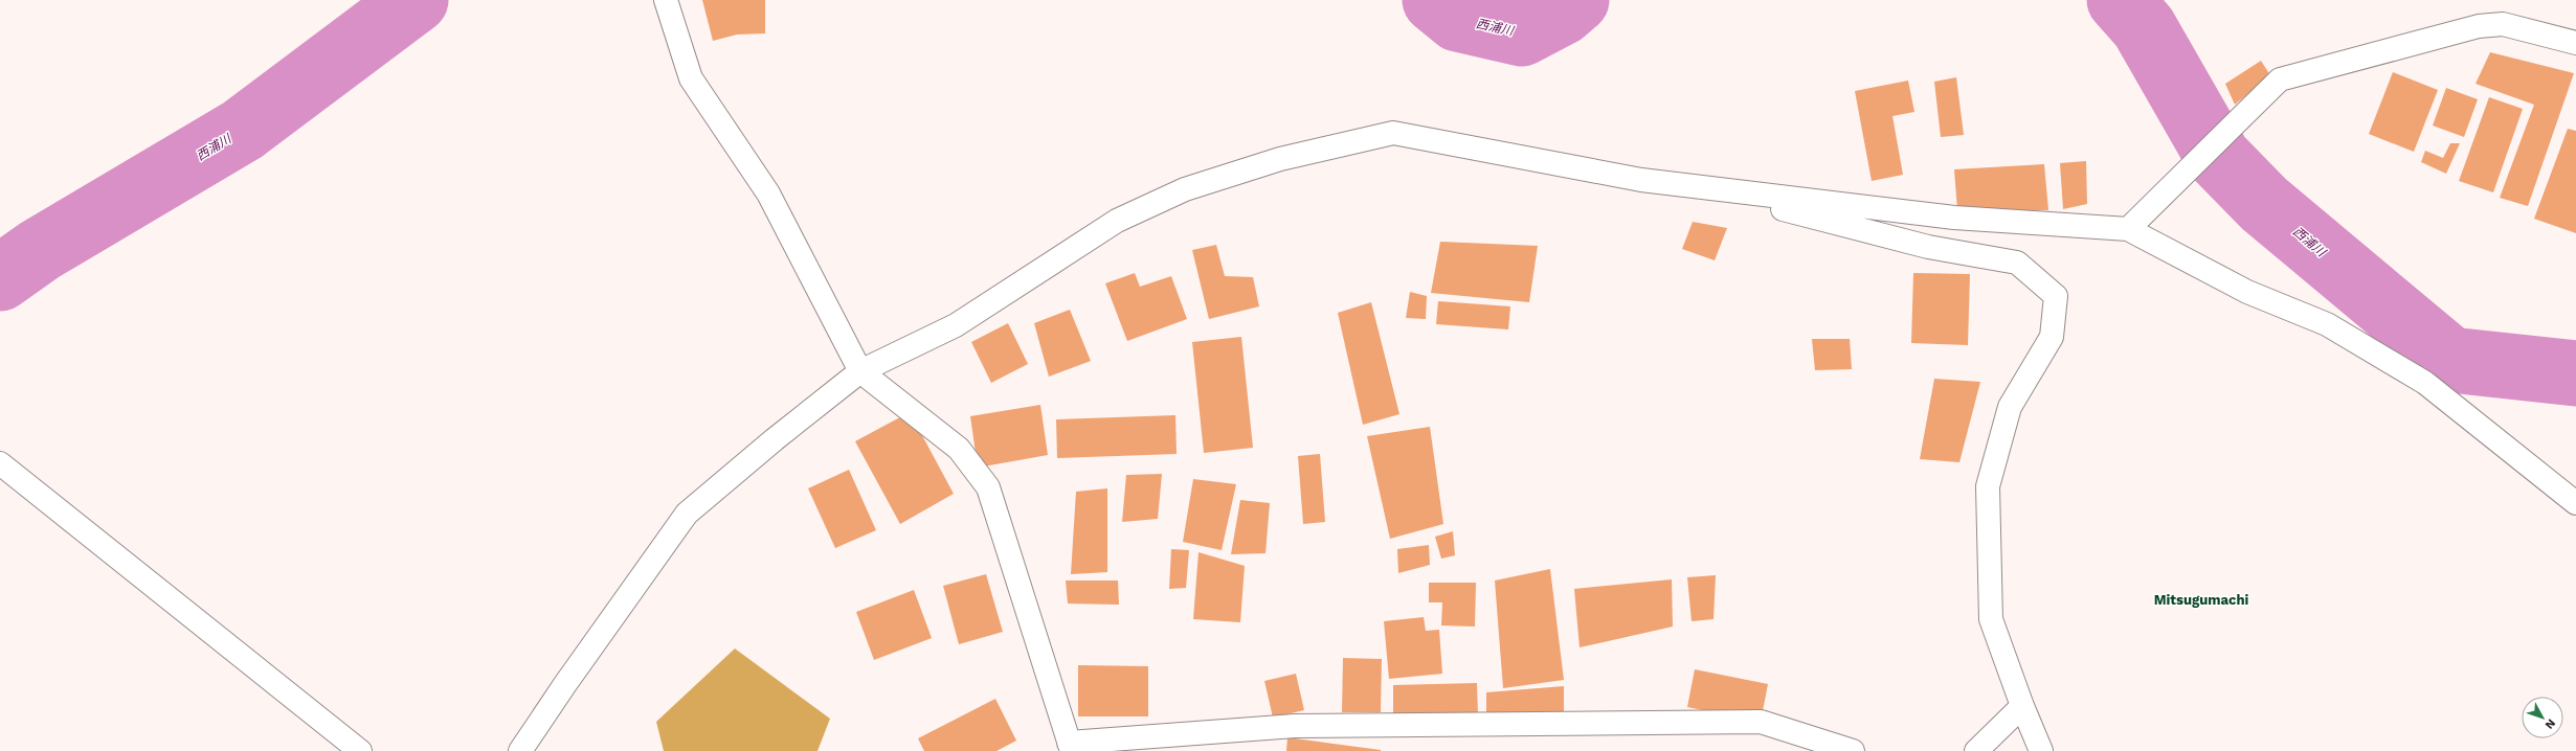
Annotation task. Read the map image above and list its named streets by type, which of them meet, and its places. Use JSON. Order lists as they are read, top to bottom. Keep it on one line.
{"districts":["Mitsugumachi"],"water":["西浦川"],"north":"bottom right"}
